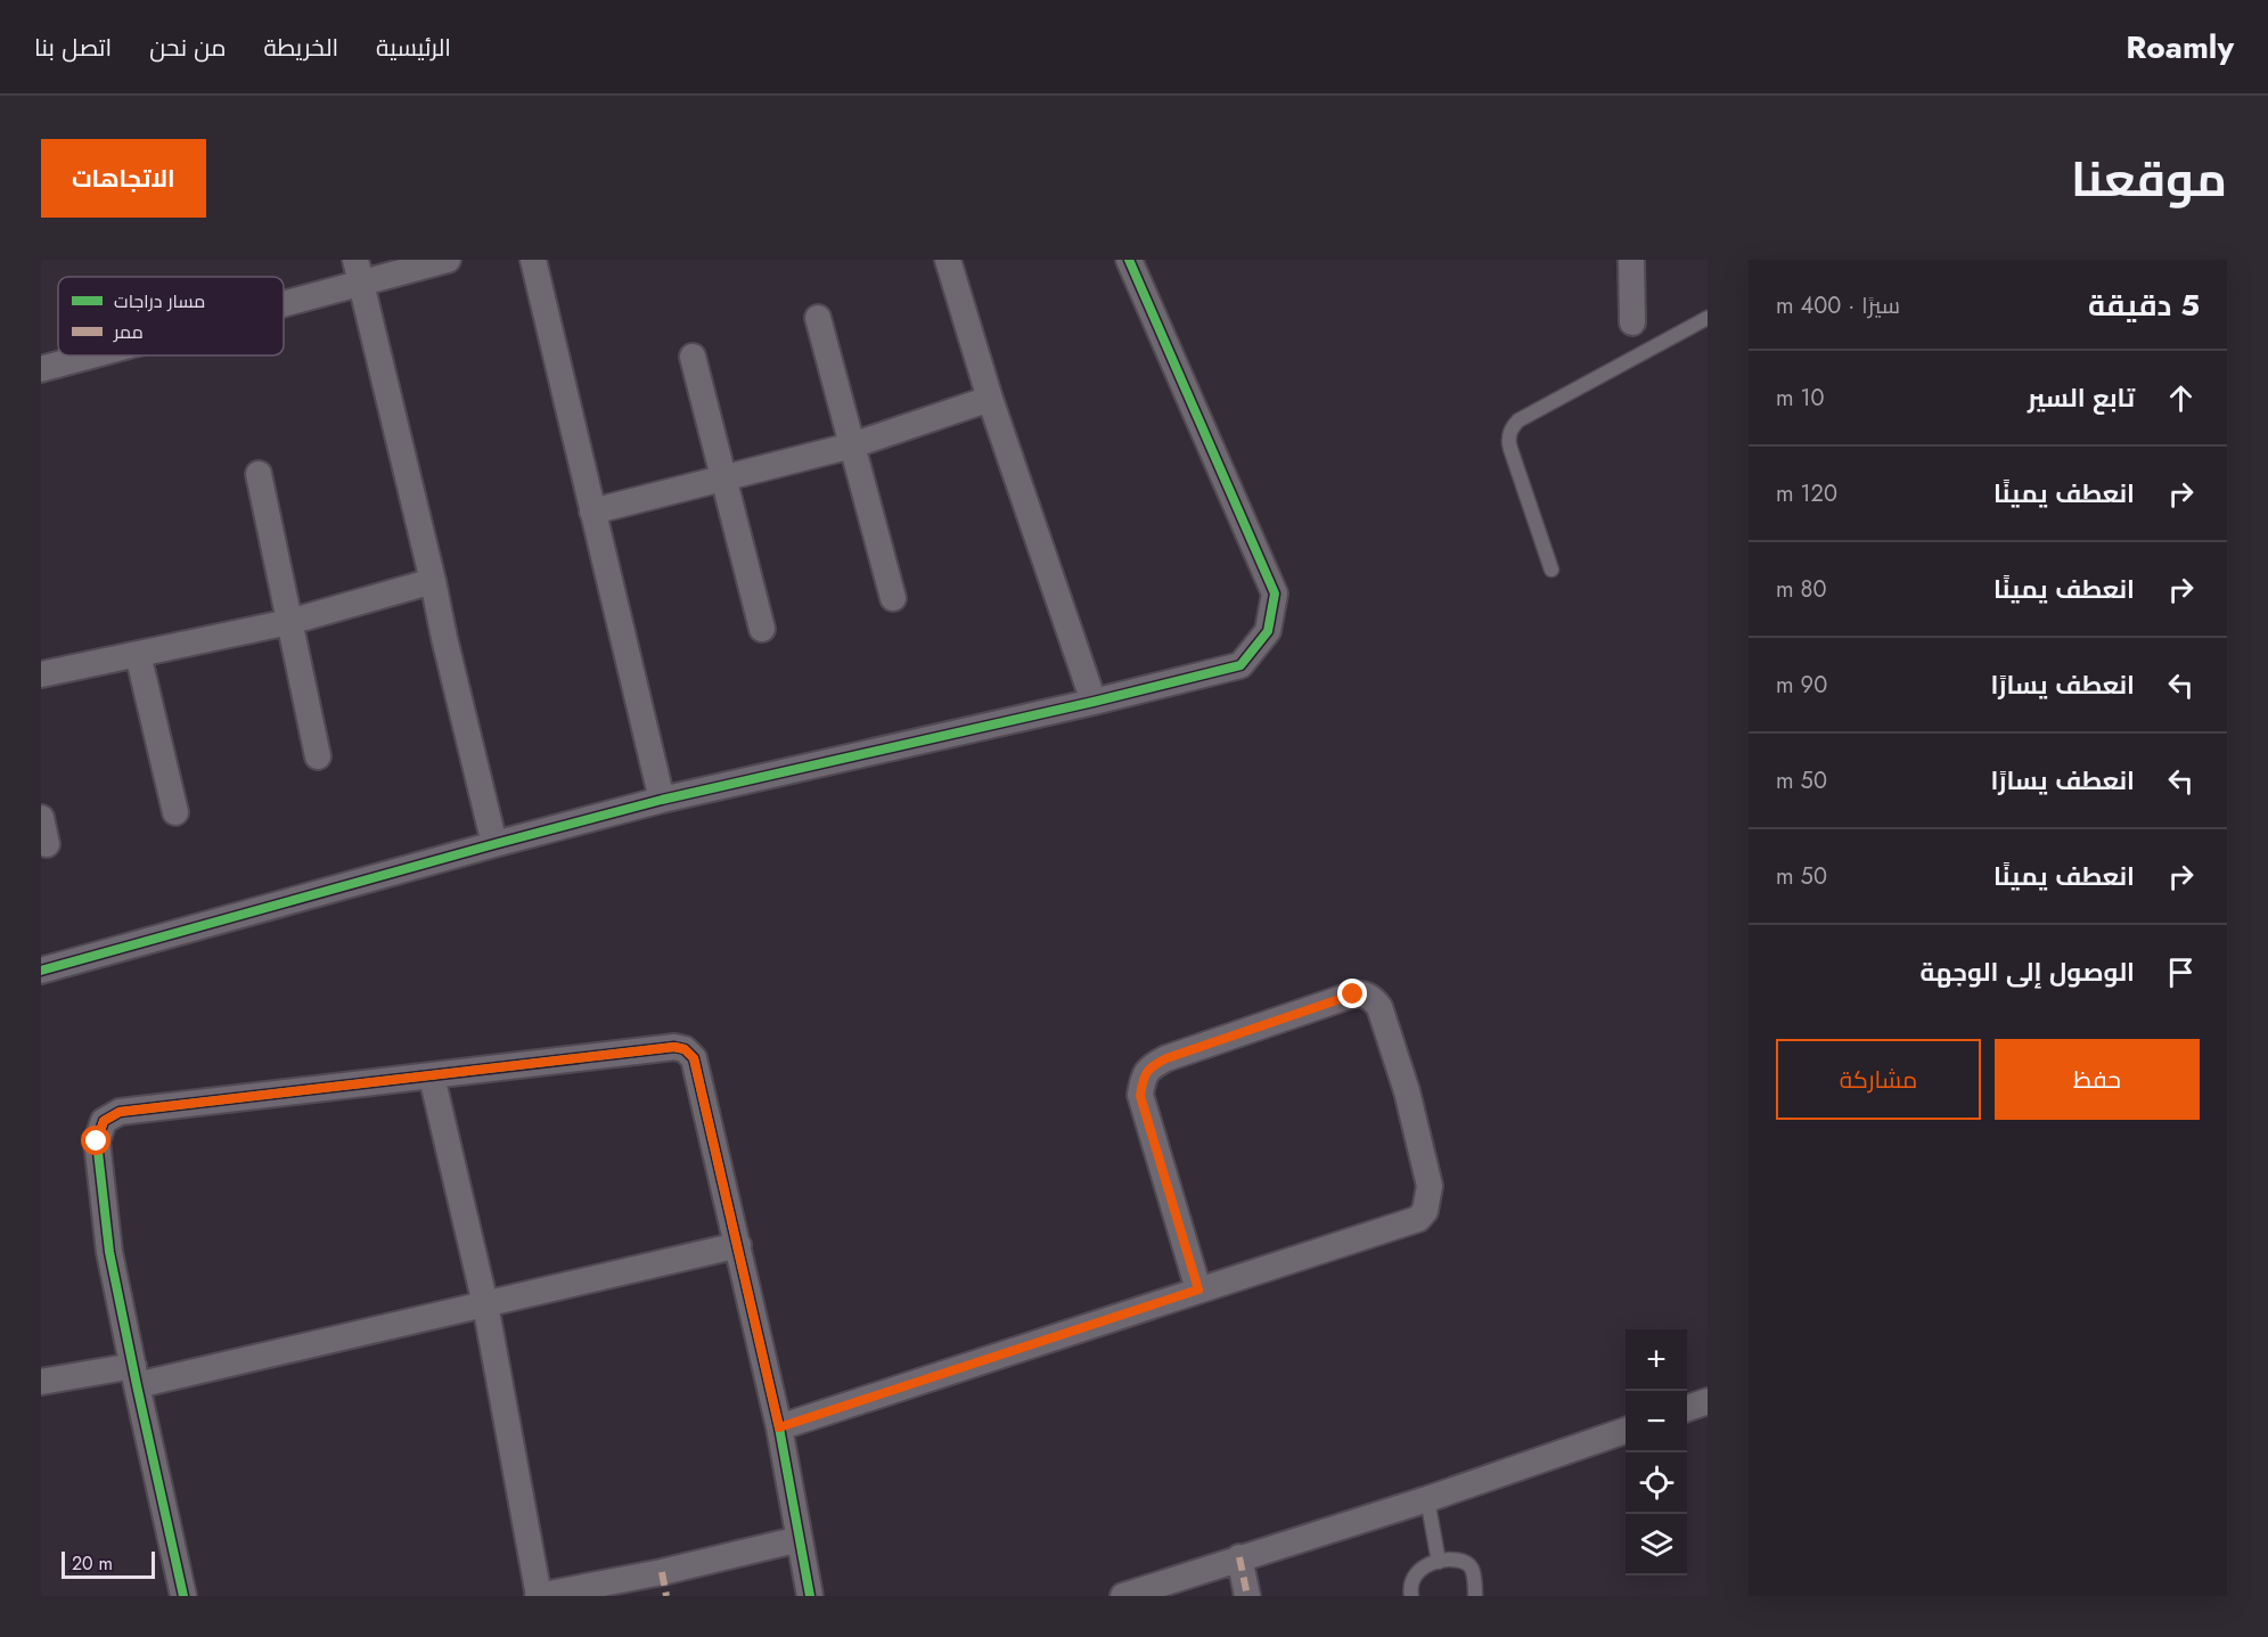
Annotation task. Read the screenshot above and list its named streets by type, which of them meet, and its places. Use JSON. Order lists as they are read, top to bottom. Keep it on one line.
{"legend":["مسار دراجات","ممر"],"scale_bar":"20 m","page":{"header":"Roamly","nav":["الرئيسية","الخريطة","من نحن","اتصل بنا"],"title":"موقعنا","buttons":["الاتجاهات",["حفظ","مشاركة"]],"heading":["5 دقيقة","سيرًا · 400 m"],"list":[["تابع السير","10 m"],["انعطف يمينًا","120 m"],["انعطف يمينًا","80 m"],["انعطف يسارًا","90 m"],["انعطف يسارًا","50 m"],["انعطف يمينًا","50 m"],"الوصول إلى الوجهة"],"map_buttons":["+","−"],"scale":"20 m"}}
